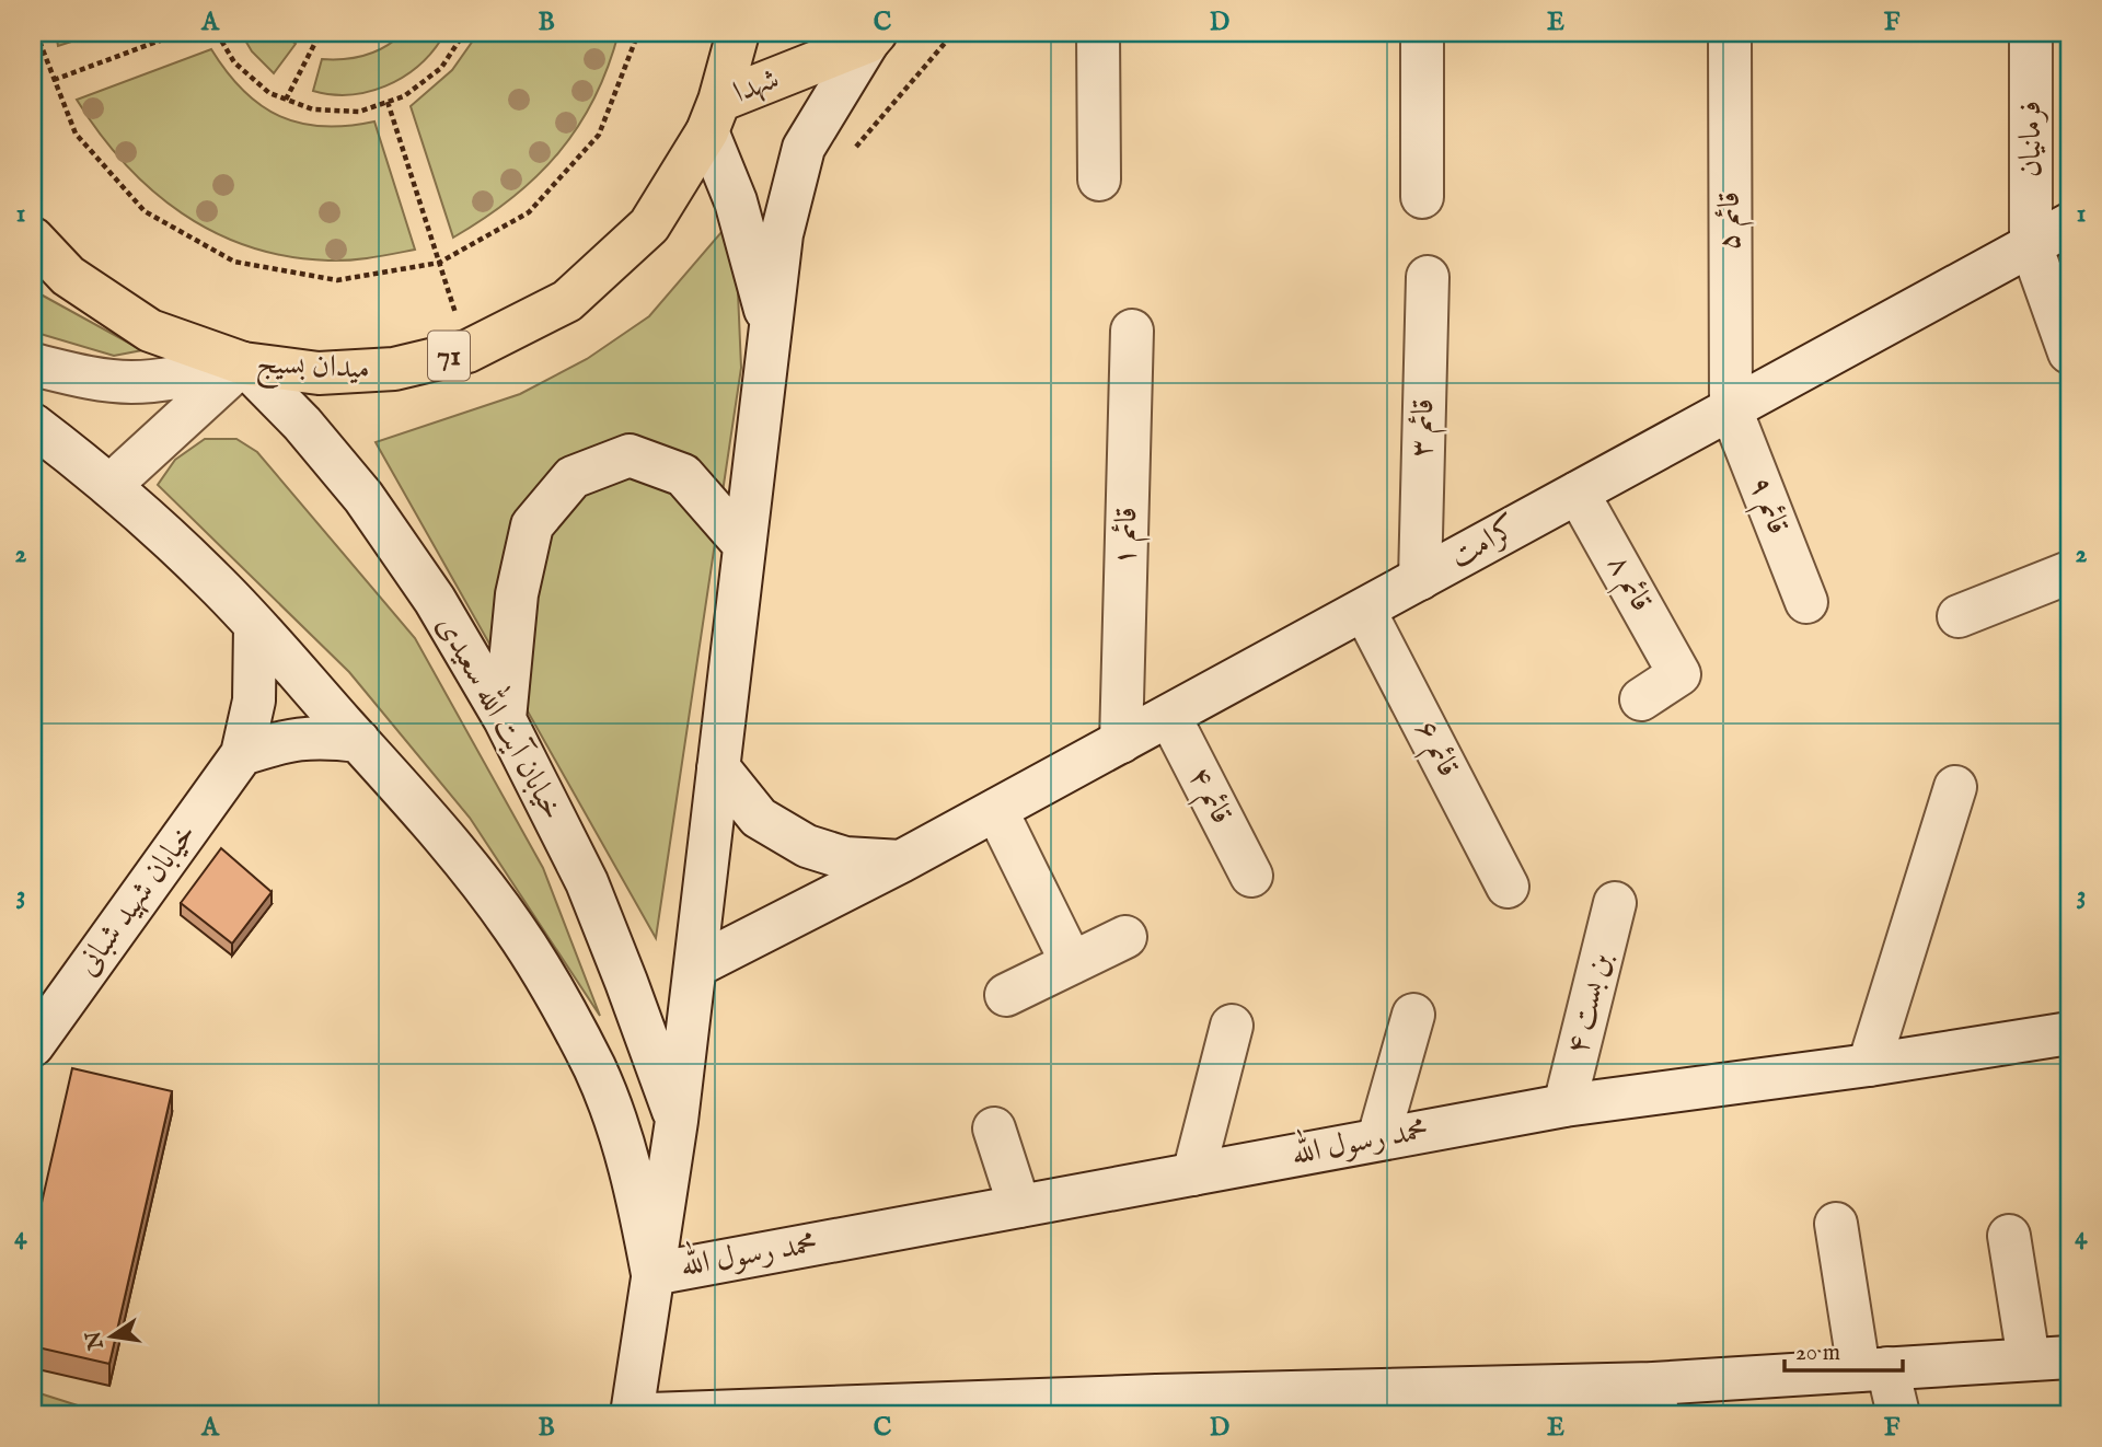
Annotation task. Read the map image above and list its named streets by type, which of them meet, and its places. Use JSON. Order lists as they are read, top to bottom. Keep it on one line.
{"streets":{"highway":["شهدا","71","میدان بسیج"],"street":["فرمانیان","قائم ۵","قائم ۳","قائم ۹","قائم ۱","کرامت","قائم ۸","خیابان آیت الله سعیدی","قائم ۶","قائم ۴","خیابان شهید شبانی","بن بست ۴","محمد رسول الله"]},"crossings":[["شهدا","میدان بسیج"],["شهدا","خیابان آیت الله سعیدی"],["فرمانیان","کرامت"],["قائم ۵","قائم ۹"],["قائم ۵","کرامت"],["میدان بسیج","خیابان آیت الله سعیدی"],["قائم ۳","کرامت"],["قائم ۹","کرامت"],["قائم ۱","کرامت"],["کرامت","قائم ۸"],["کرامت","خیابان آیت الله سعیدی"],["کرامت","قائم ۶"],["کرامت","قائم ۴"],["خیابان آیت الله سعیدی","محمد رسول الله"],["بن بست ۴","محمد رسول الله"]],"scale_bar":"20 m","north":"left","grid":{"columns":["A","B","C","D","E","F"],"rows":["1","2","3","4"]}}
